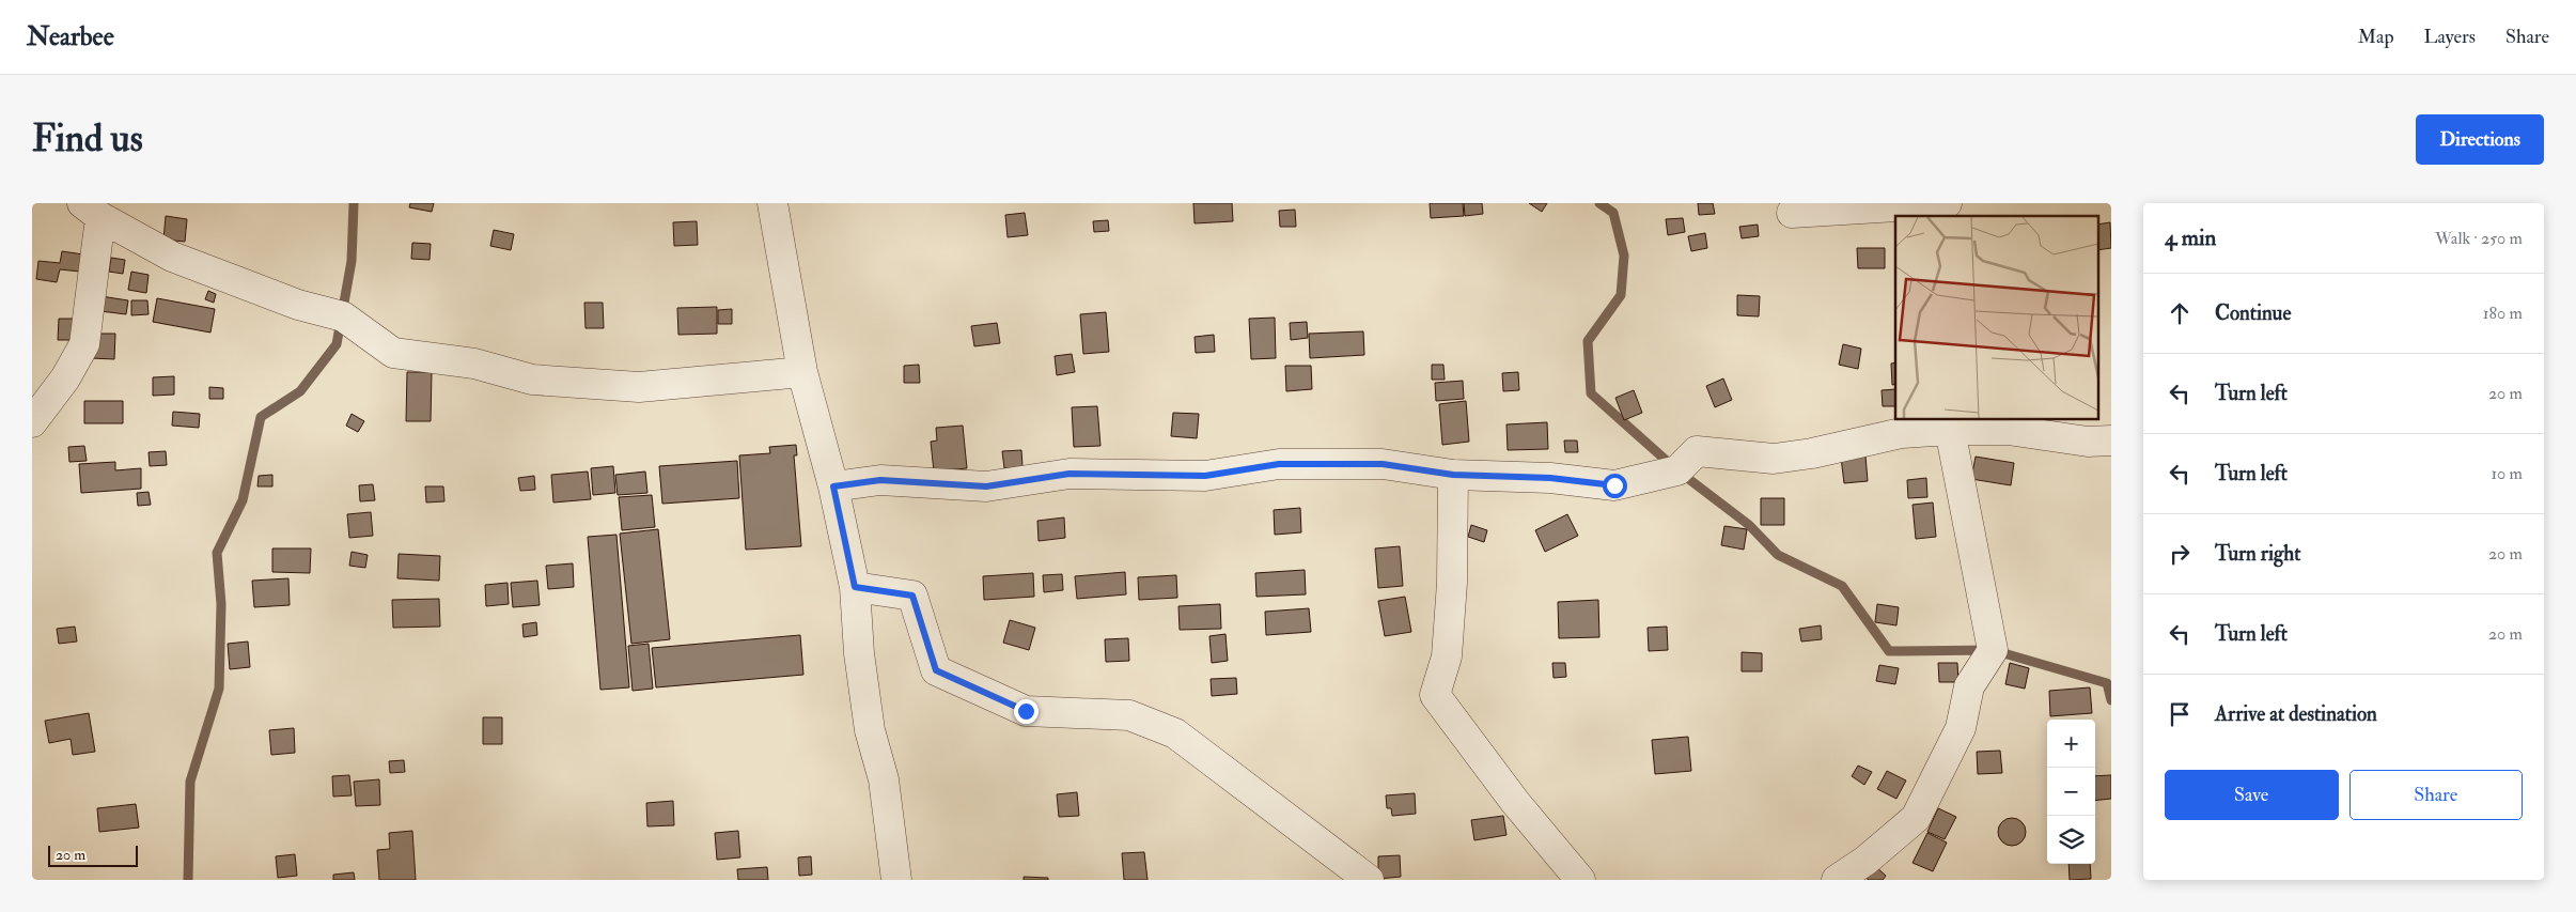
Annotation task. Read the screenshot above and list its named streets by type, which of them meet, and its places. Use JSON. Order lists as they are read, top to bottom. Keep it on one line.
{"scale_bar":"20 m","page":{"header":"Nearbee","nav":["Map","Layers","Share"],"buttons":["Directions",["Save","Share"]],"title":"Find us","heading":["4 min","Walk · 250 m"],"list":[["Continue","180 m"],["Turn left","20 m"],["Turn left","10 m"],["Turn right","20 m"],["Turn left","20 m"],"Arrive at destination"],"map_buttons":["+","−"],"scale":"20 m"}}
